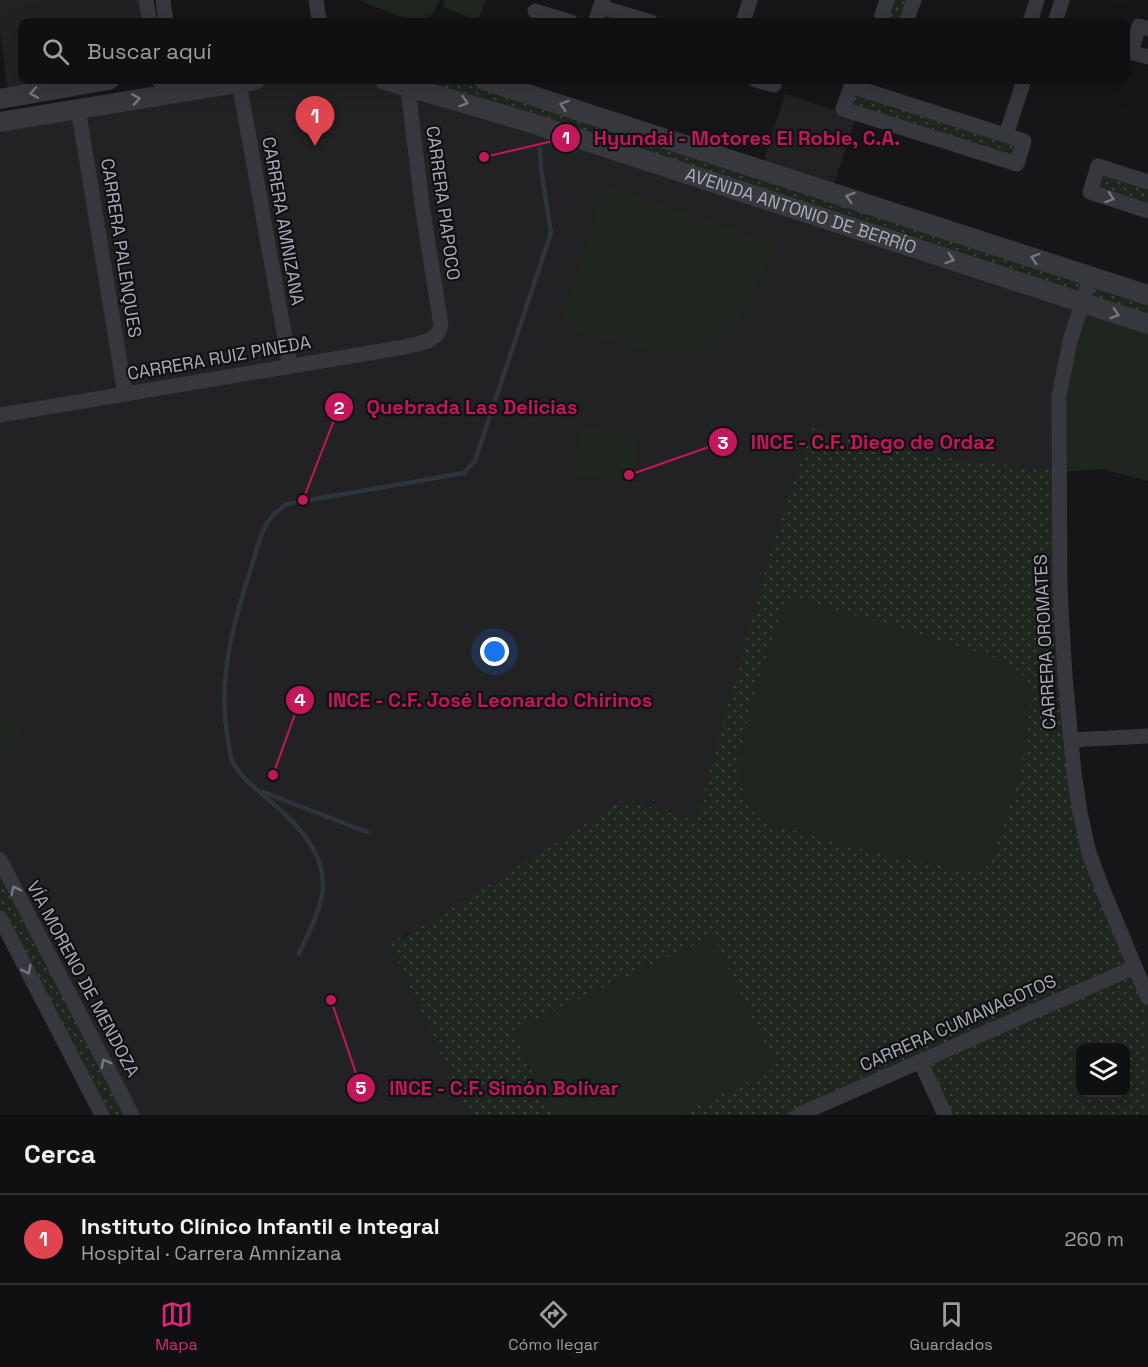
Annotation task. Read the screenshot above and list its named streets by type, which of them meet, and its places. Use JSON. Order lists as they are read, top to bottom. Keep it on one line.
{"streets":{"street":["CARRERA PIAPOCO","AVENIDA ANTONIO DE BERRÍO","CARRERA AMNIZANA","CARRERA PALENQUES","CARRERA RUIZ PINEDA","CARRERA OROMATES","VÍA MORENO DE MENDOZA","CARRERA CUMANAGOTOS"]},"crossings":[["CARRERA PIAPOCO","CARRERA RUIZ PINEDA"],["AVENIDA ANTONIO DE BERRÍO","CARRERA OROMATES"],["CARRERA AMNIZANA","CARRERA RUIZ PINEDA"],["CARRERA PALENQUES","CARRERA RUIZ PINEDA"],["CARRERA OROMATES","CARRERA CUMANAGOTOS"]],"places":["Hyundai - Motores El Roble, C.A.","INCE - C.F. Diego de Ordaz","Quebrada Las Delicias","INCE - C.F. José Leonardo Chirinos","INCE - C.F. Simón Bolívar"],"page":{"search":"Buscar aquí","pins":"1","heading":"Cerca","list":[{"mark":"1","name":"Instituto Clínico Infantil e Integral","note":"Hospital · Carrera Amnizana","value":"260 m"}],"nav":["Mapa","Cómo llegar","Guardados"]}}
